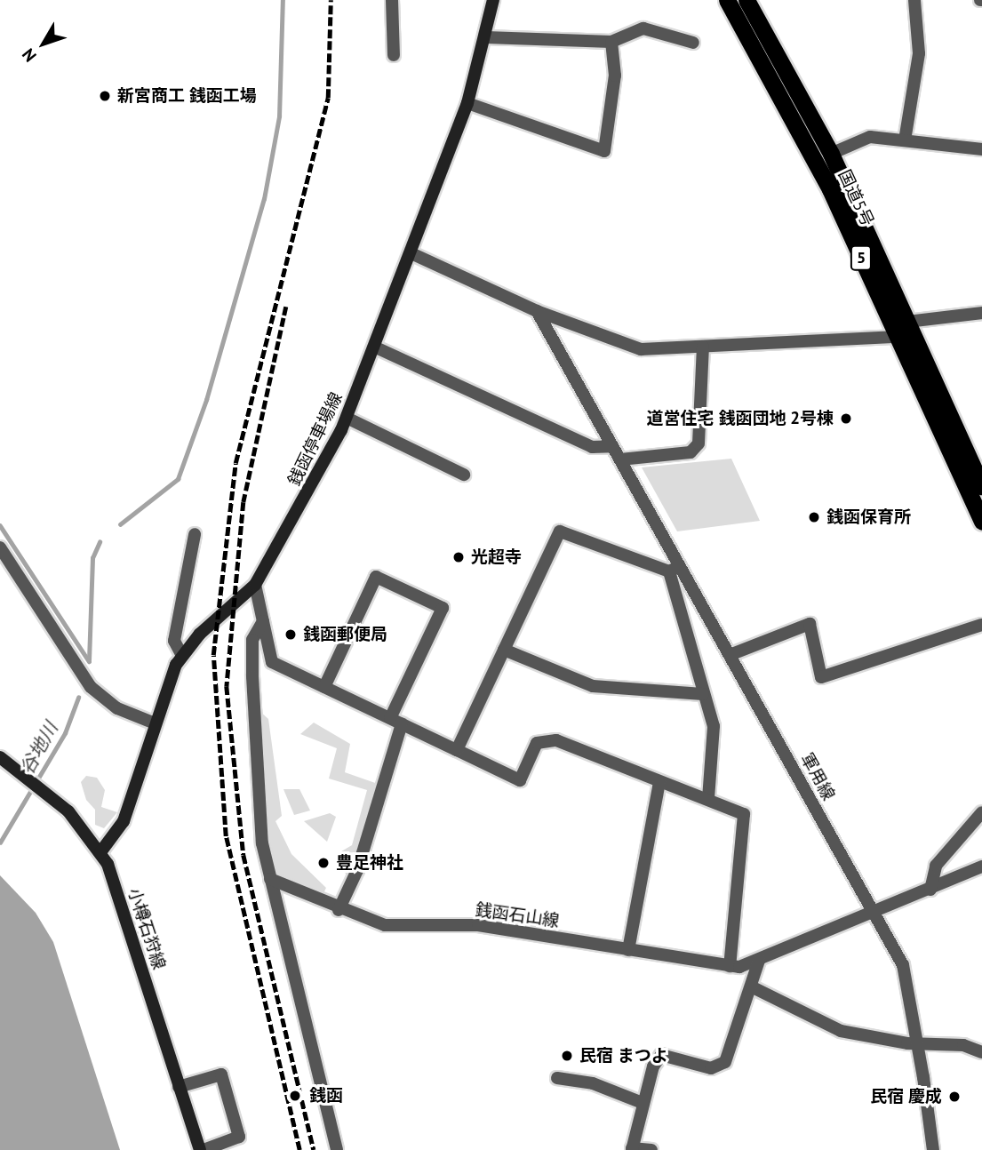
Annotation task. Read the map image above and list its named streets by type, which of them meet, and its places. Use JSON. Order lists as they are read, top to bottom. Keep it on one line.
{"streets":{"highway":["国道5号","5"],"main road":["銭函停車場線","小樽石狩線"],"street":["軍用線","銭函石山線"]},"crossings":[["銭函停車場線","小樽石狩線"],["軍用線","銭函石山線"]],"water":["谷地川"],"places":["新宮商工 銭函工場","道営住宅 銭函団地 2号棟","銭函保育所","光超寺","銭函郵便局","豊足神社","民宿 まつよ","銭函","民宿 慶成"],"north":"bottom left"}
